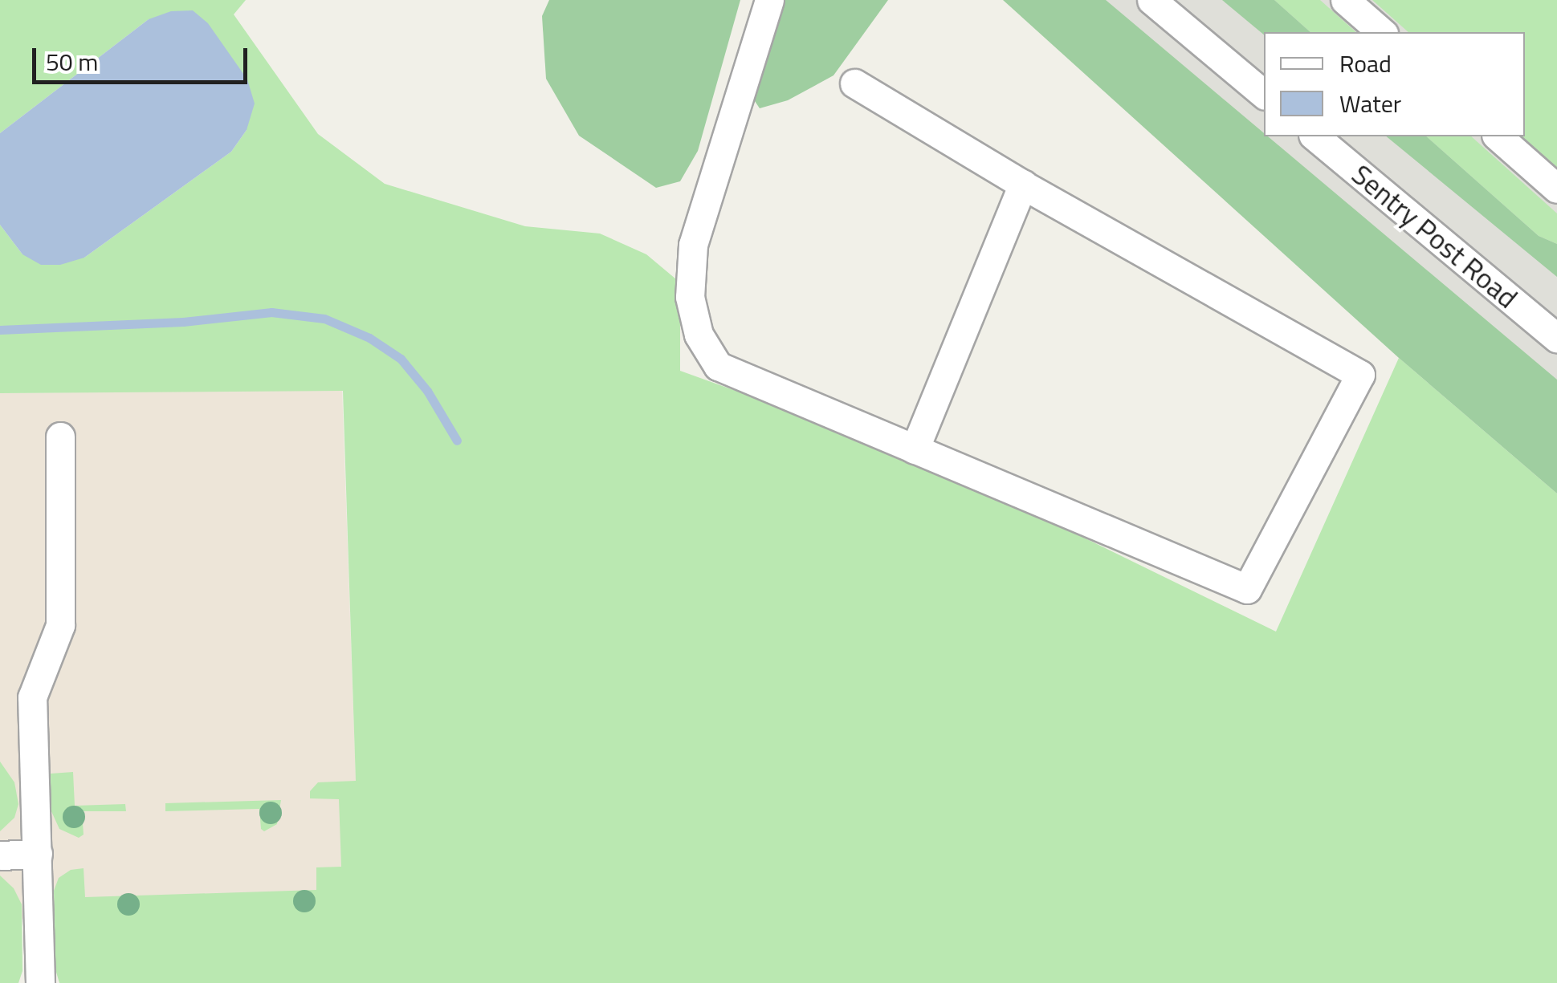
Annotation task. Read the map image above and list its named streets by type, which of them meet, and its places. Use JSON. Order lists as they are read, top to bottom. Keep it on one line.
{"streets":{"street":["Sentry Post Road"]},"legend":["Road","Water"],"scale_bar":"50 m"}
